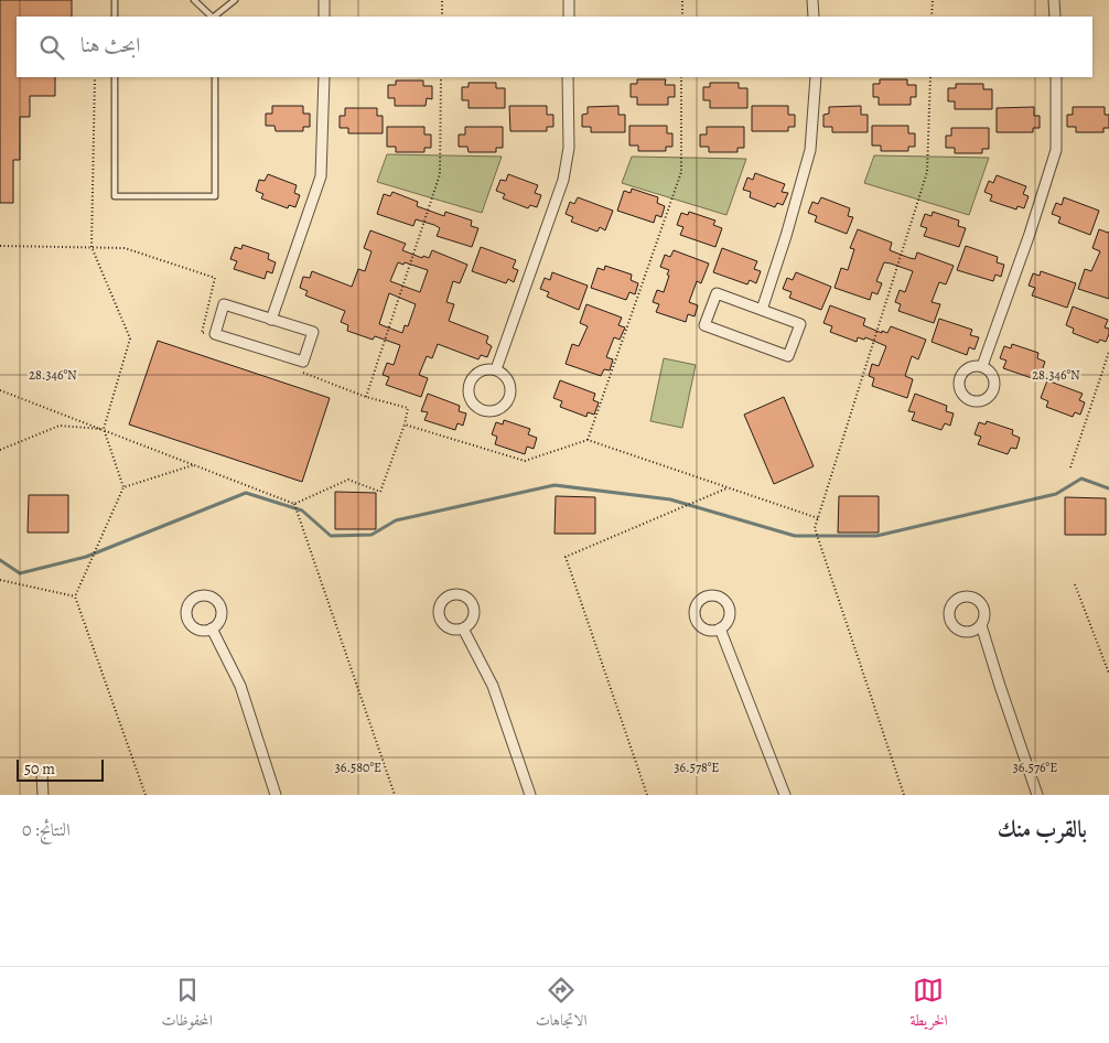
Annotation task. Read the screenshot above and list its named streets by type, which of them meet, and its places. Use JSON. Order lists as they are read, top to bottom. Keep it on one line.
{"scale_bar":"50 m","page":{"search":"ابحث هنا","scale":"50 m","heading":["بالقرب منك","النتائج: 0"],"nav":["الخريطة","الاتجاهات","المحفوظات"]},"coordinates":["28.346°N","36.580°E","36.578°E","36.576°E"]}
